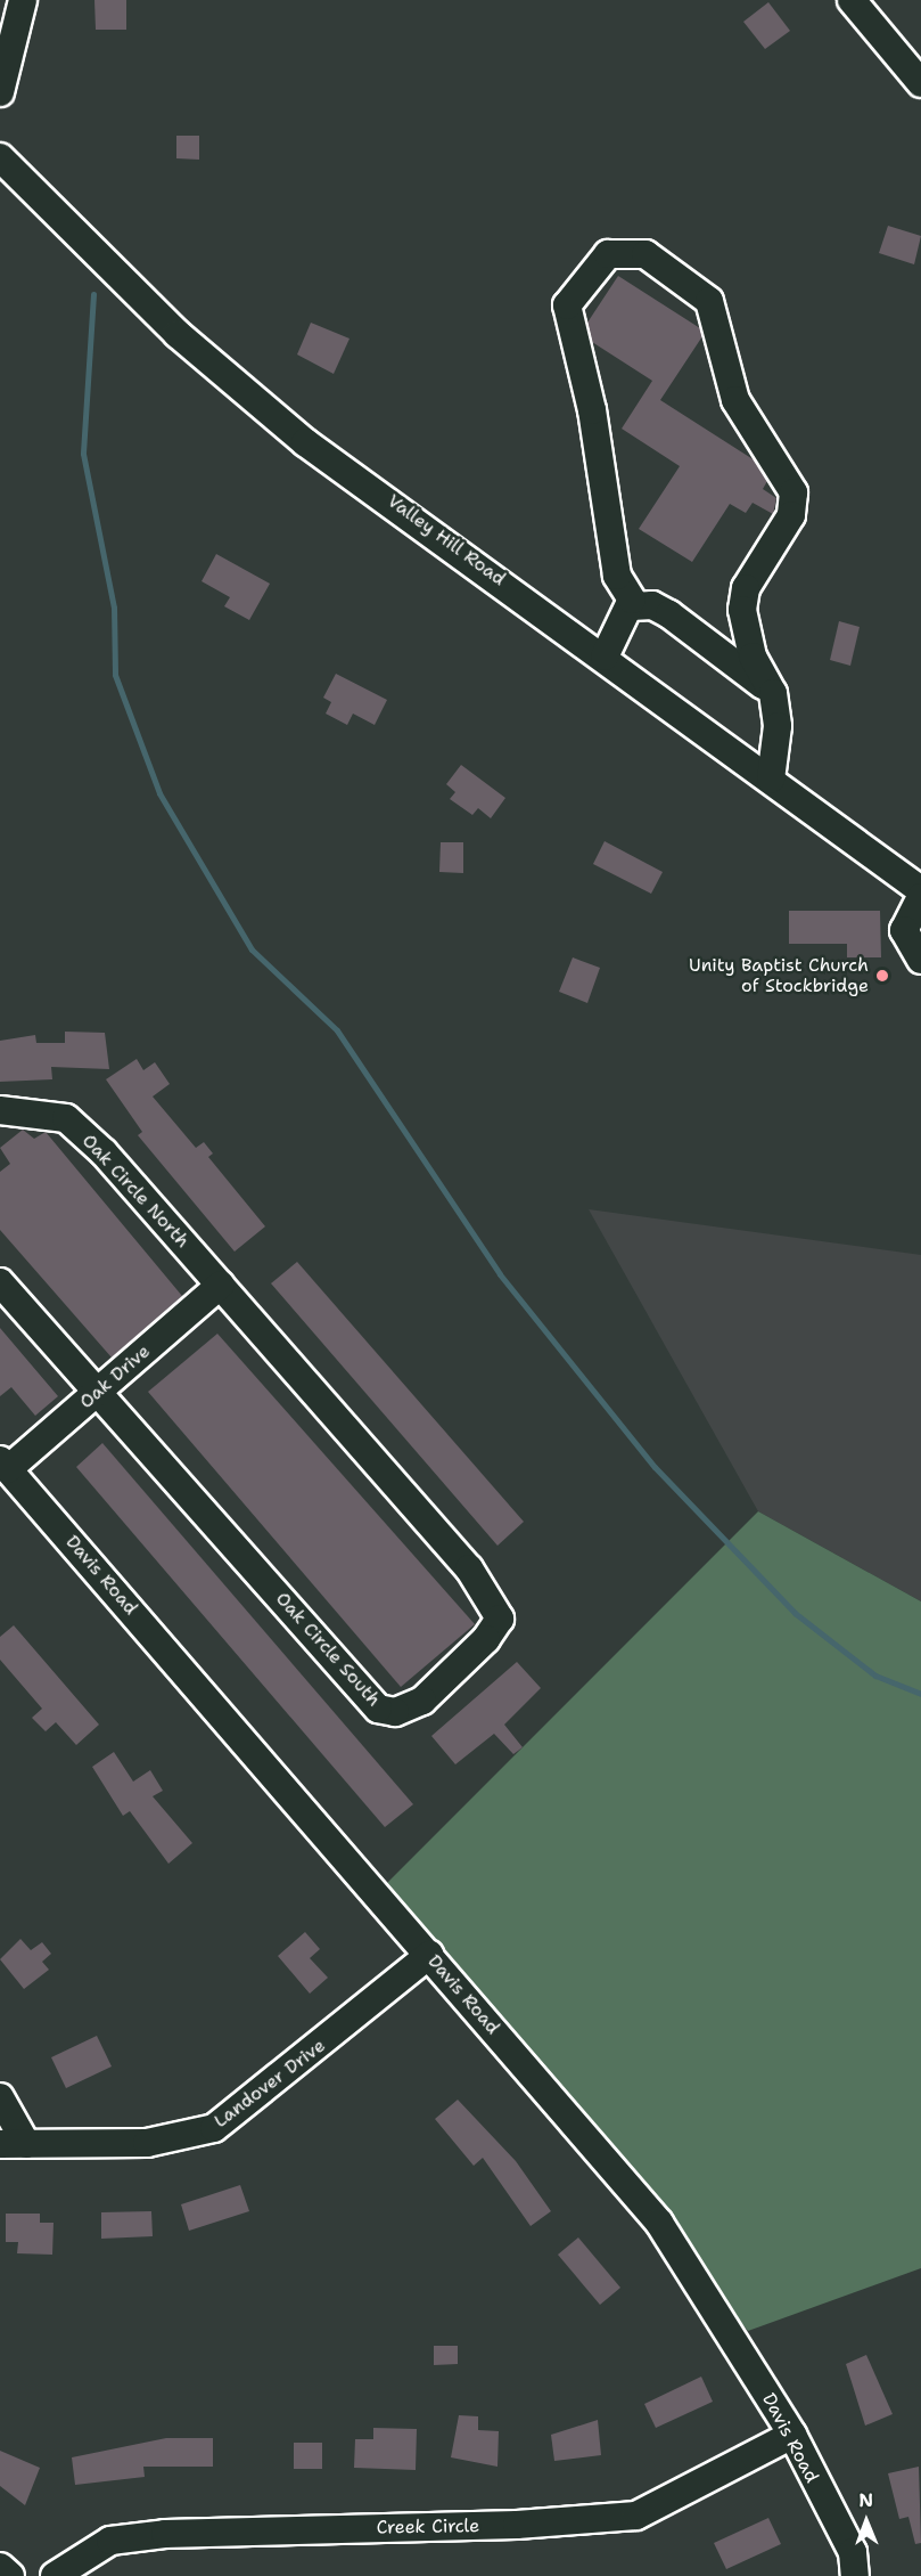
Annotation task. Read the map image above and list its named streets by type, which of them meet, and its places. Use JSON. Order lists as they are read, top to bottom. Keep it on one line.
{"streets":{"street":["Valley Hill Road","Oak Circle North","Oak Drive","Davis Road","Oak Circle South","Landover Drive","Creek Circle"]},"crossings":[["Oak Circle North","Oak Drive"],["Oak Circle North","Oak Circle South"],["Oak Drive","Davis Road"],["Oak Drive","Oak Circle South"],["Davis Road","Landover Drive"],["Davis Road","Creek Circle"]],"places":["Unity Baptist Church of Stockbridge"],"north":"top"}
